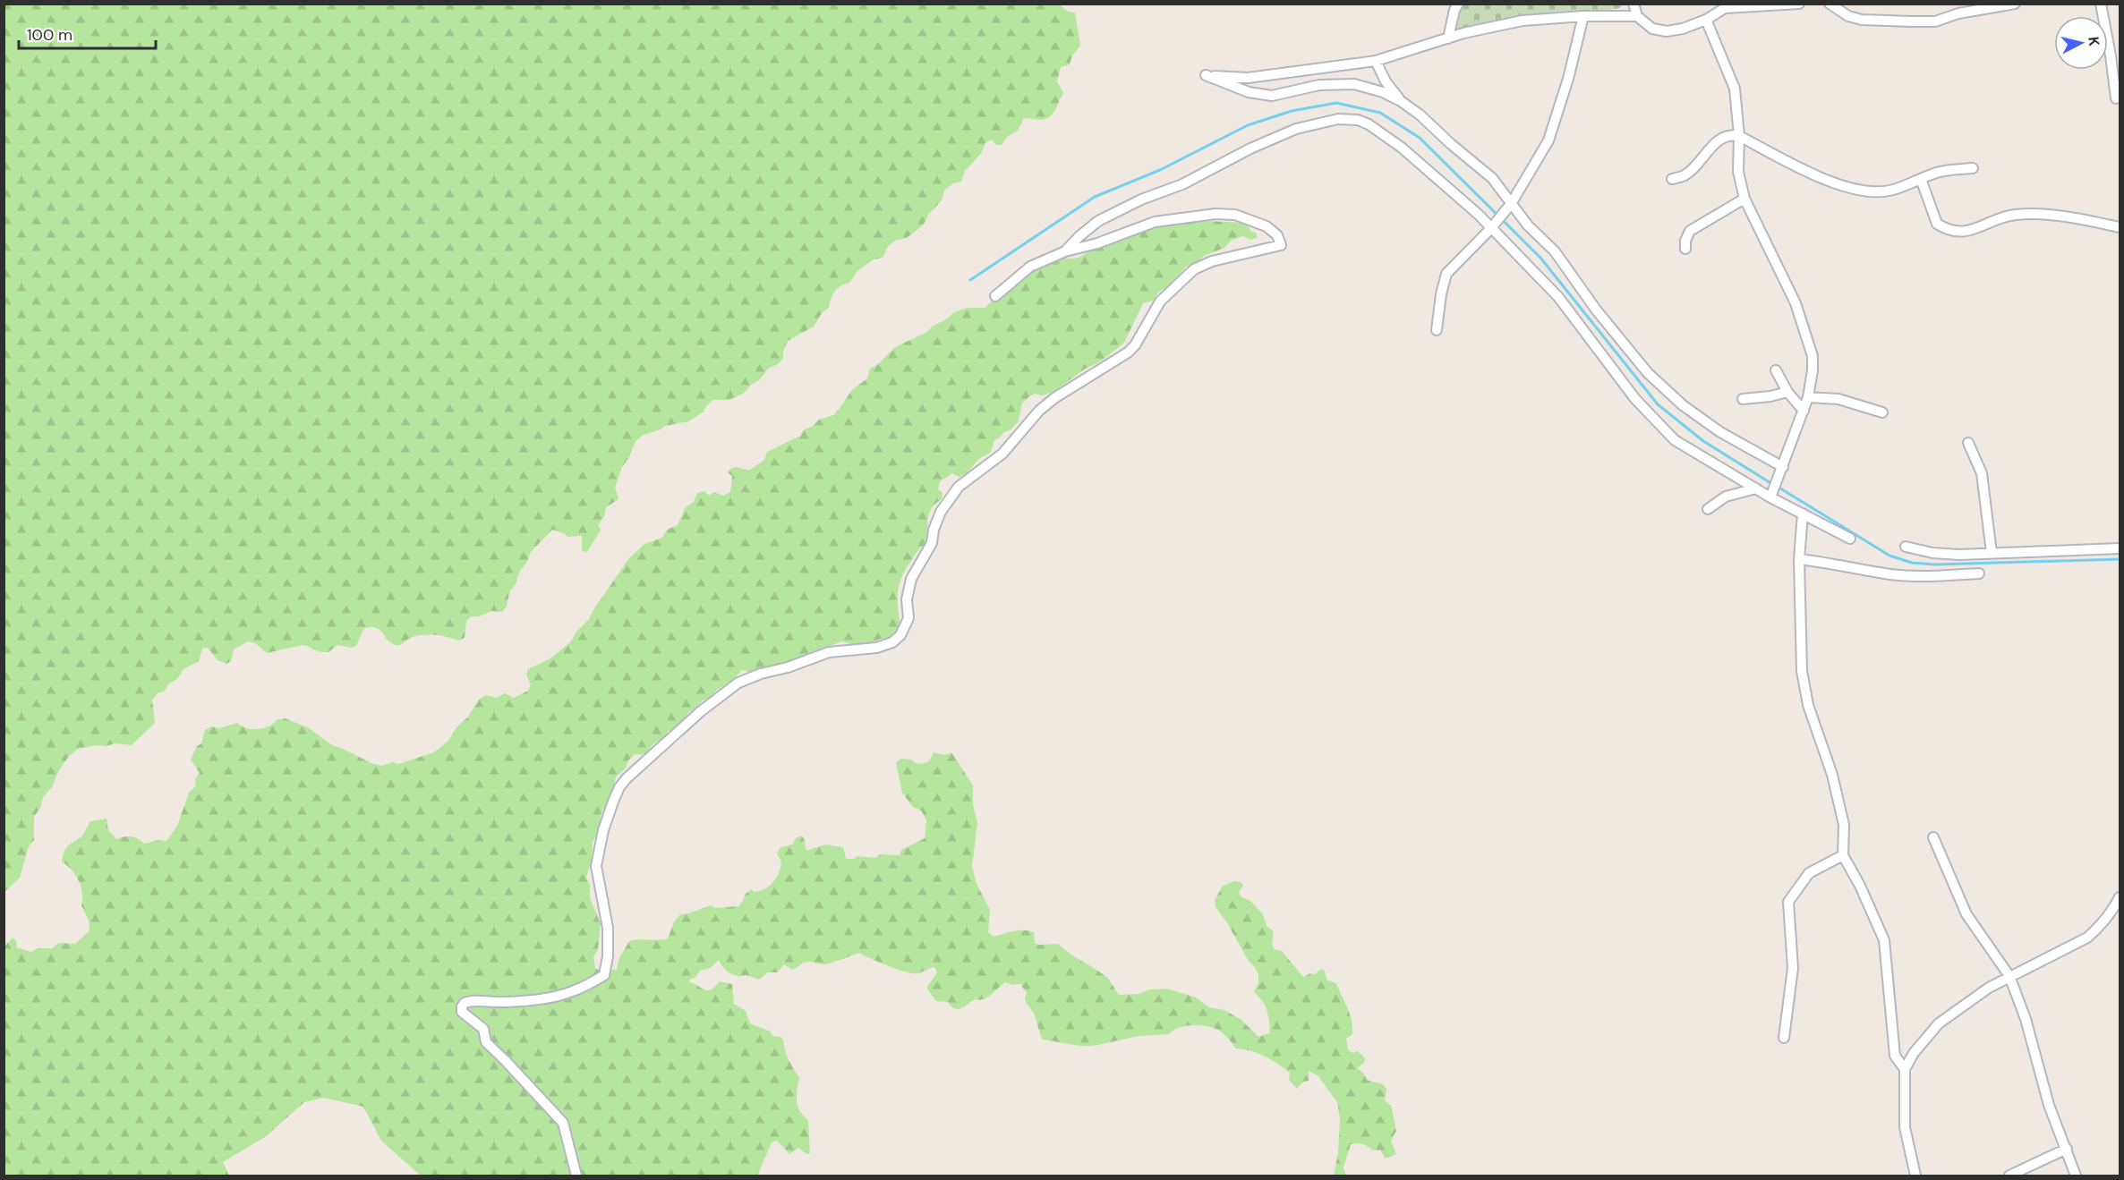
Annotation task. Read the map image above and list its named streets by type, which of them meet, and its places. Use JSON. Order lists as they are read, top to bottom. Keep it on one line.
{"scale_bar":"100 m","north":"right"}
